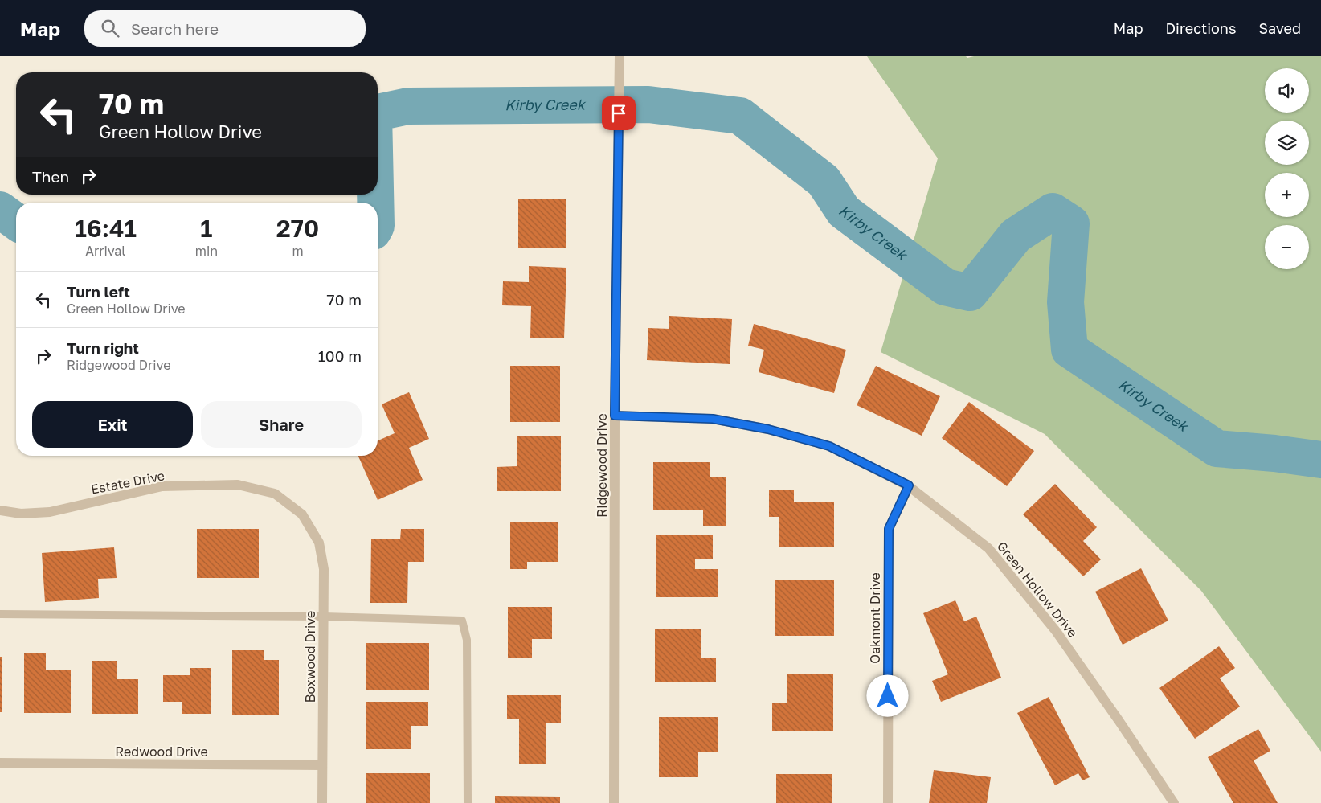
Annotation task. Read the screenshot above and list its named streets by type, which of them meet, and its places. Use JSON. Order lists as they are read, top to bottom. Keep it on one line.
{"streets":{"street":["Ridgewood Drive","Estate Drive","Green Hollow Drive","Oakmont Drive","Boxwood Drive","Redwood Drive"]},"crossings":[["Ridgewood Drive","Green Hollow Drive"],["Estate Drive","Boxwood Drive"],["Green Hollow Drive","Oakmont Drive"],["Boxwood Drive","Redwood Drive"]],"water":["Kirby Creek"],"page":{"header":"Map","search":"Search here","nav":["Map","Directions","Saved"],"map_buttons":["+","−"],"turn":["70 m","Green Hollow Drive"],"then":"Then","eta":["16:41","Arrival","1","min","270","m"],"list":[{"name":"Turn left","note":"Green Hollow Drive","value":"70 m"},{"name":"Turn right","note":"Ridgewood Drive","value":"100 m"}],"buttons":["Exit","Share"]}}
